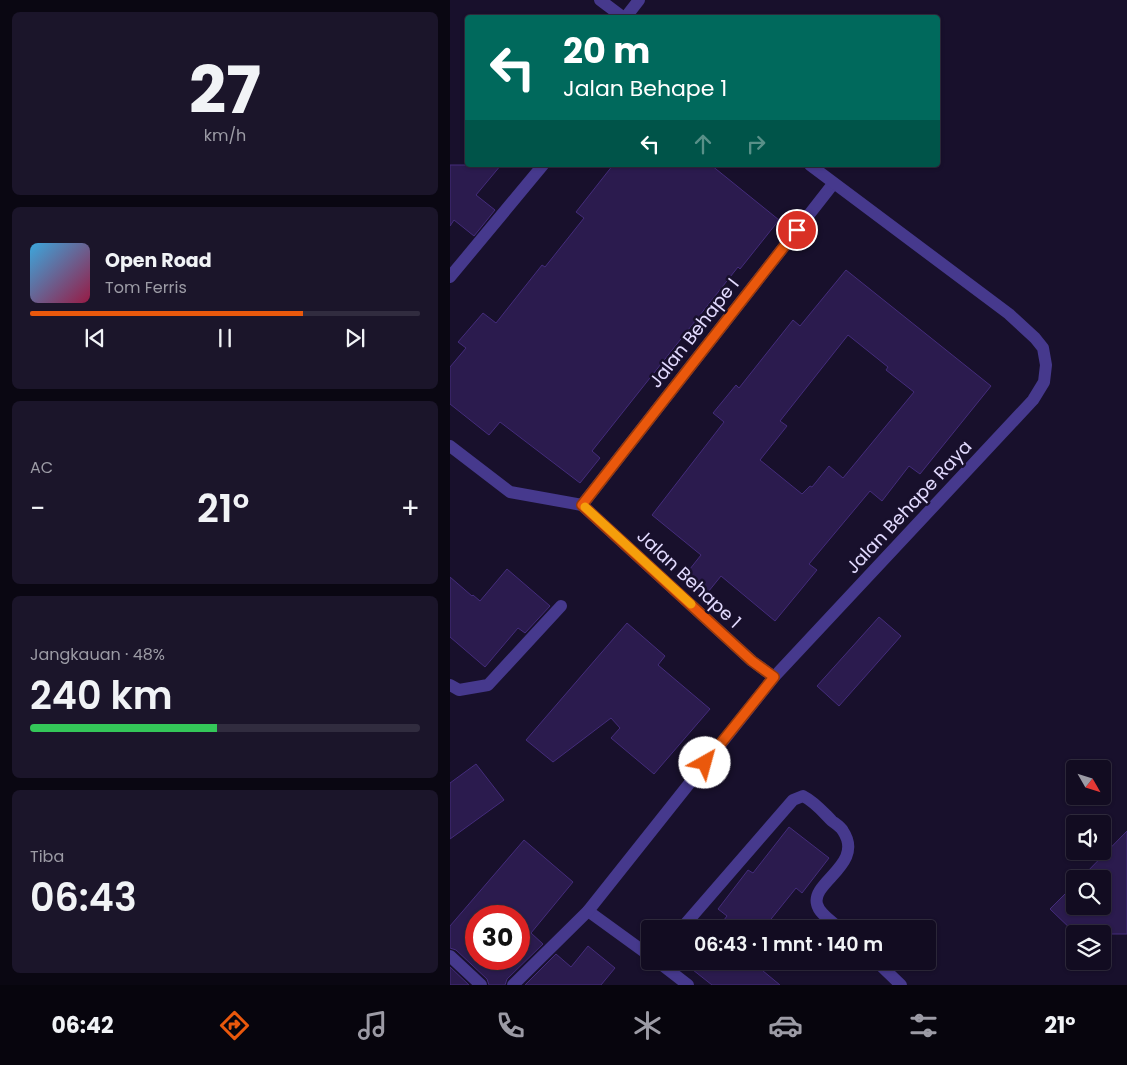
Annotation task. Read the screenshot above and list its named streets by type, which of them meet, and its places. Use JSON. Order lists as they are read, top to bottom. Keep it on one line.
{"streets":{"street":["Jalan Behape I","Jalan Behape Raya","Jalan Behape 1"]},"crossings":[["Jalan Behape I","Jalan Behape Raya"],["Jalan Behape I","Jalan Behape 1"],["Jalan Behape Raya","Jalan Behape 1"]],"north":"bottom right","page":{"tile":[["27","km/h"],"AC",["Jangkauan · 48%","240 km"],["Tiba","06:43"]],"turn":["20 m","Jalan Behape 1"],"song":["Open Road","Tom Ferris"],"heat":["−","21°","+"],"limit":"30","trip":"06:43 · 1 mnt · 140 m","tabs":["06:42","21°"]}}
